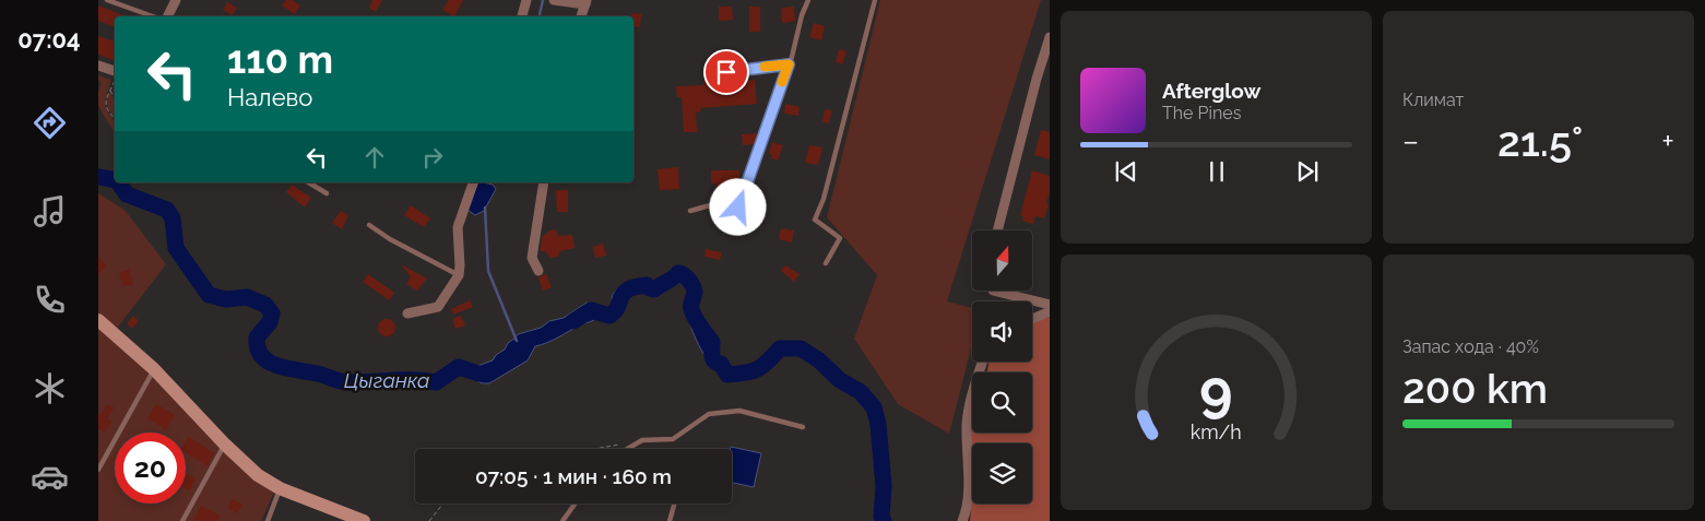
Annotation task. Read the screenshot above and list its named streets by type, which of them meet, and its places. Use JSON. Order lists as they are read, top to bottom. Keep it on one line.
{"water":["Цыганка"],"north":"top","page":{"tabs":"07:04","tile":["Климат",["Запас хода · 40%","200 km"]],"turn":["110 m","Налево"],"song":["Afterglow","The Pines"],"heat":["−","21.5°","+"],"limit":"20","trip":"07:05 · 1 мин · 160 m","gauge":["9","km/h"]}}
